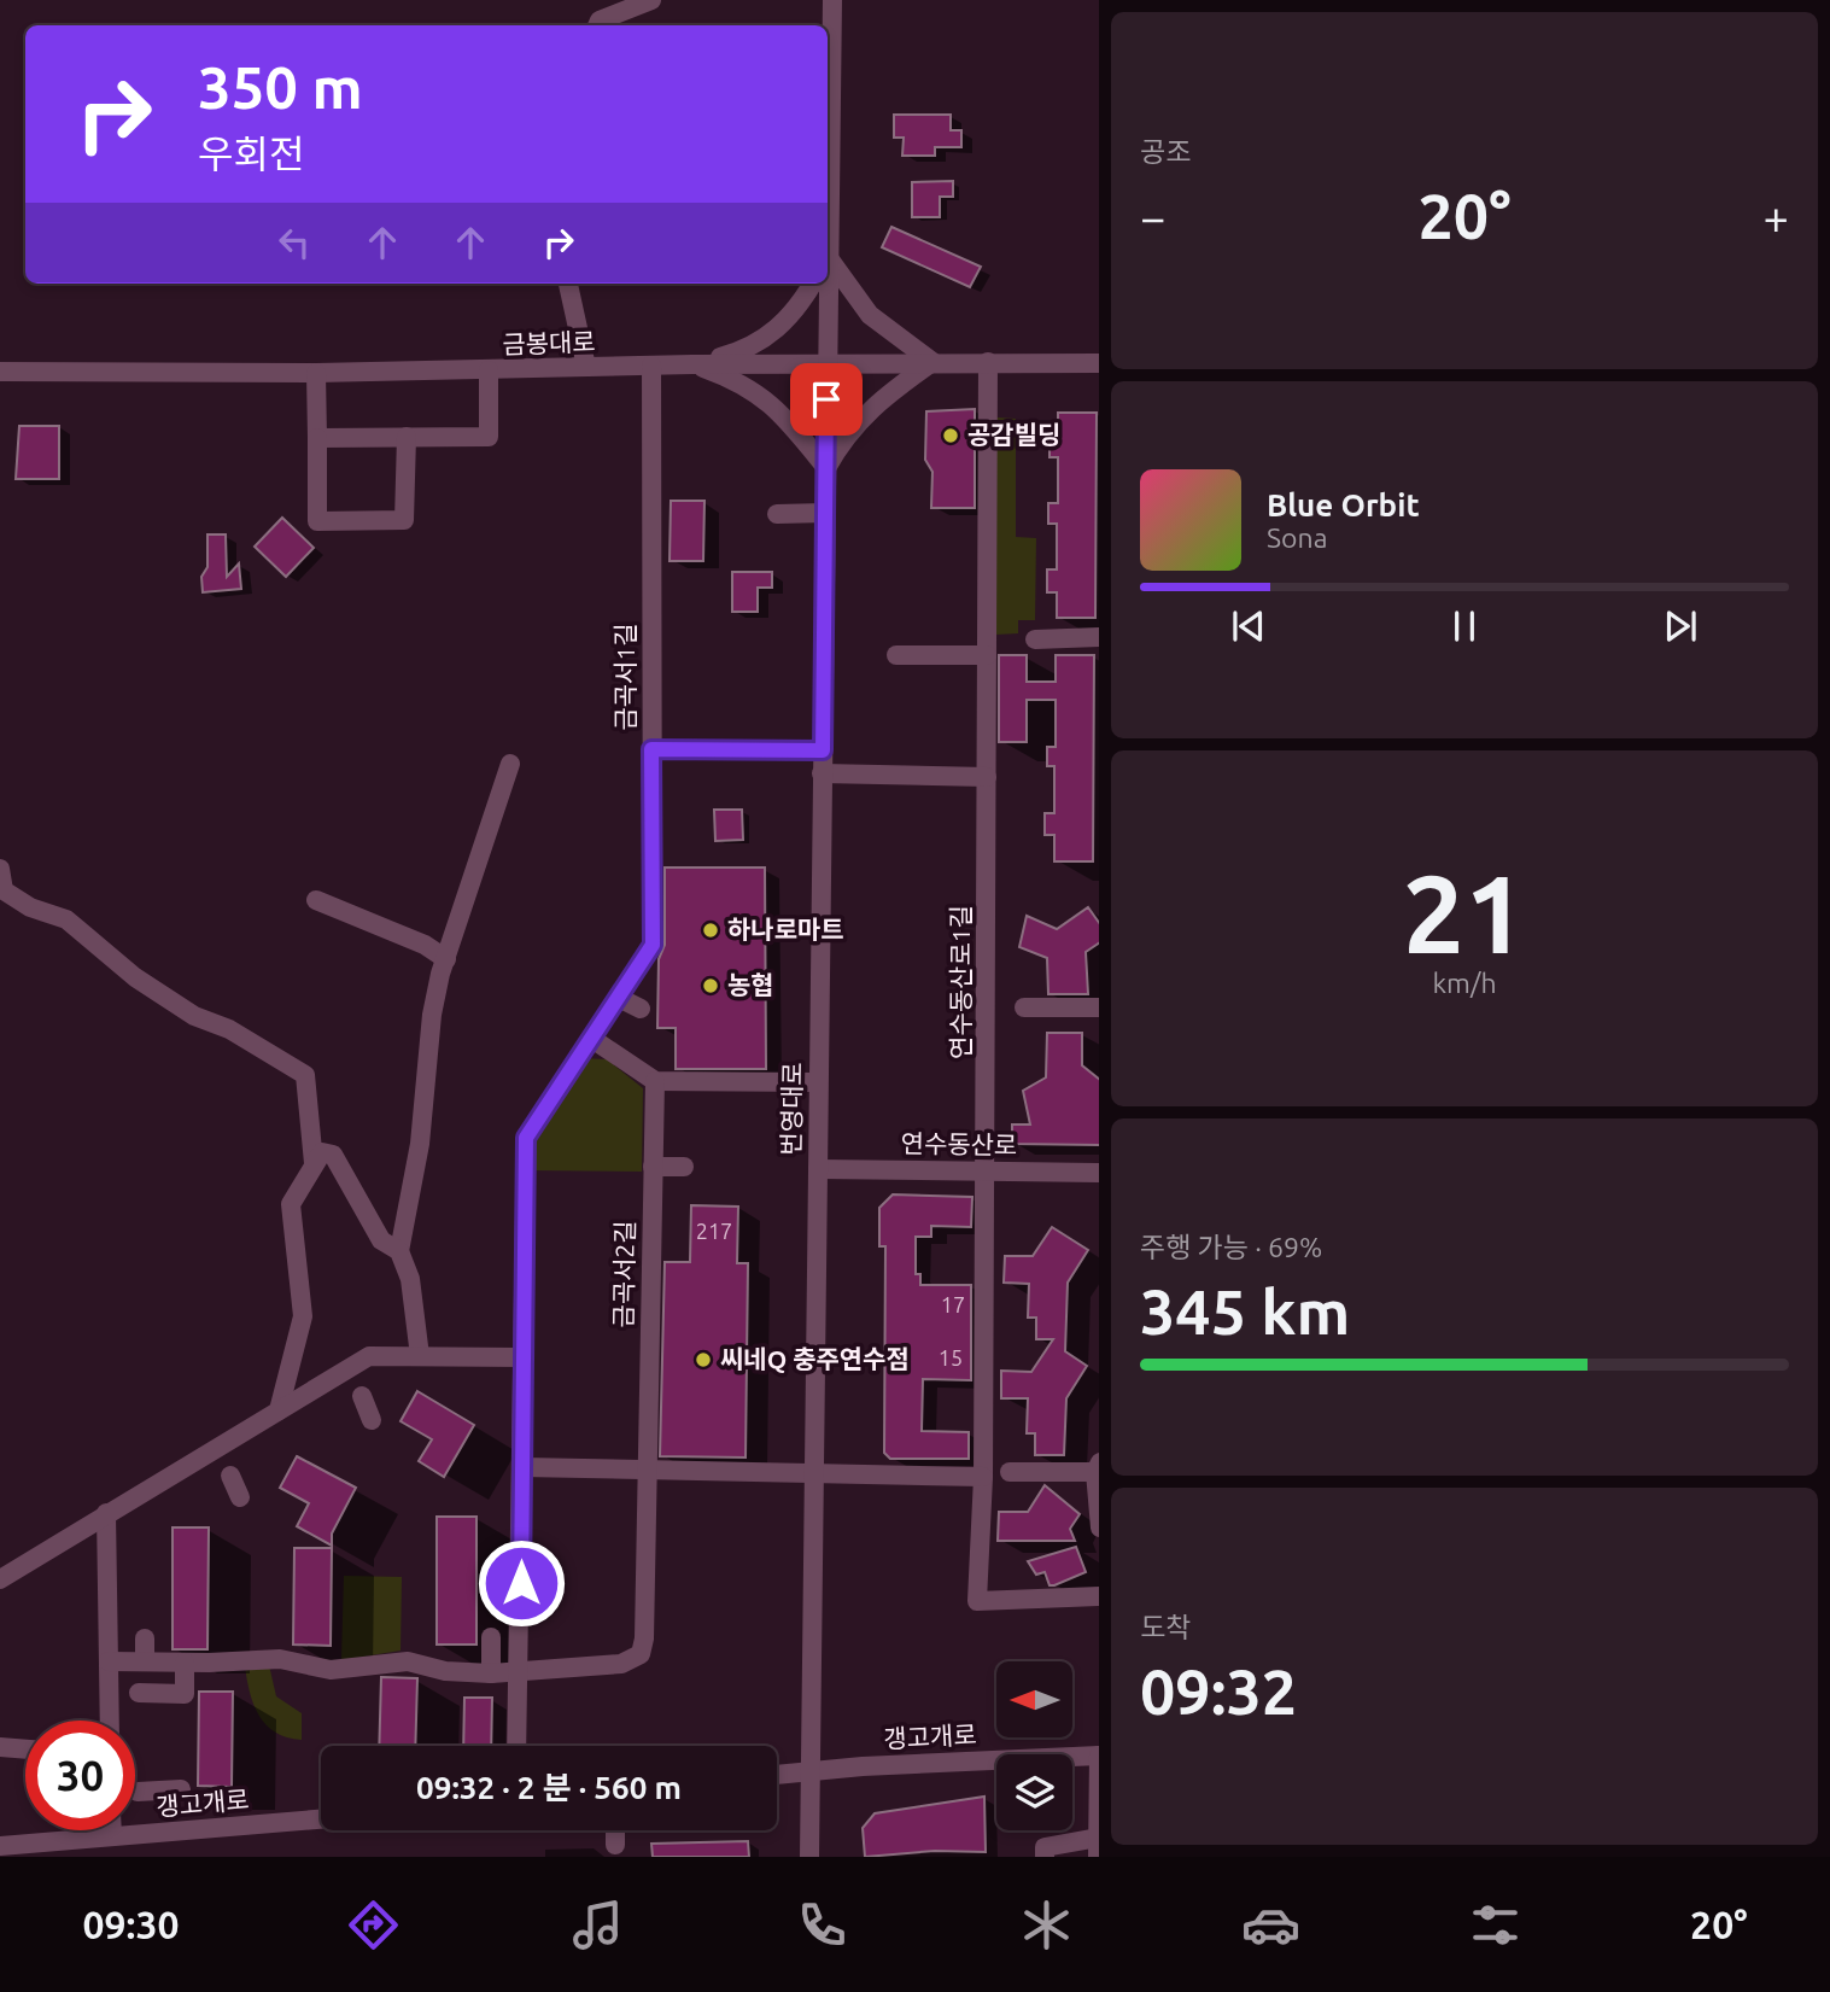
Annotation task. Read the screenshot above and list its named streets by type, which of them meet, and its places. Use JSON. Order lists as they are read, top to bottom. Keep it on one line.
{"streets":{"street":["금봉대로","금곡서1길","연수동산로1길","번영대로","연수동산로","금곡서2길","갱고개로"]},"crossings":[["금봉대로","금곡서1길"],["금봉대로","연수동산로1길"],["금봉대로","번영대로"],["금곡서1길","금곡서2길"],["연수동산로1길","연수동산로"],["번영대로","연수동산로"],["번영대로","갱고개로"]],"places":["공감빌딩","하나로마트","농협","씨네Q 충주연수점"],"house_numbers":["217","17","15"],"north":"left","page":{"tile":["공조",["21","km/h"],["주행 가능 · 69%","345 km"],["도착","09:32"]],"turn":["350 m","우회전"],"heat":["−","20°","+"],"song":["Blue Orbit","Sona"],"limit":"30","trip":"09:32 · 2 분 · 560 m","tabs":["09:30","20°"]}}
